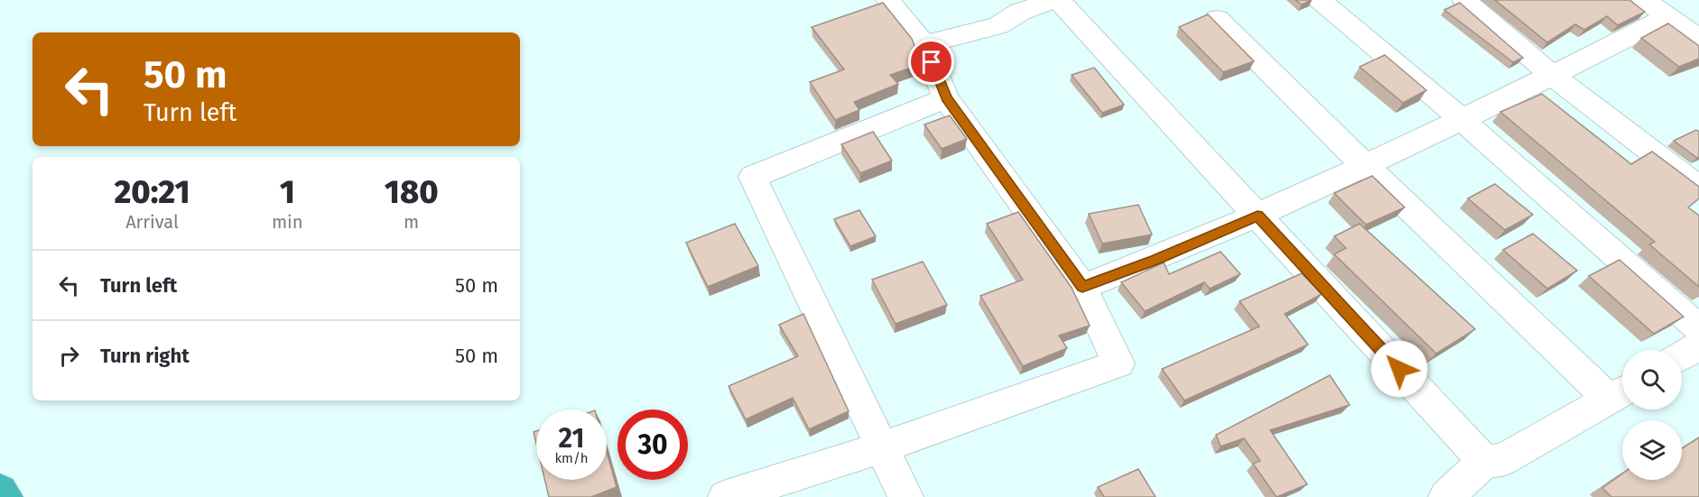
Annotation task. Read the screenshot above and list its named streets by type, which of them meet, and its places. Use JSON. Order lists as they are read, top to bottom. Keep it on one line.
{"page":{"turn":["50 m","Turn left"],"eta":["20:21","Arrival","1","min","180","m"],"list":[{"name":"Turn left","value":"50 m"},{"name":"Turn right","value":"50 m"}],"speed":"21 km/h","limit":"30"}}
